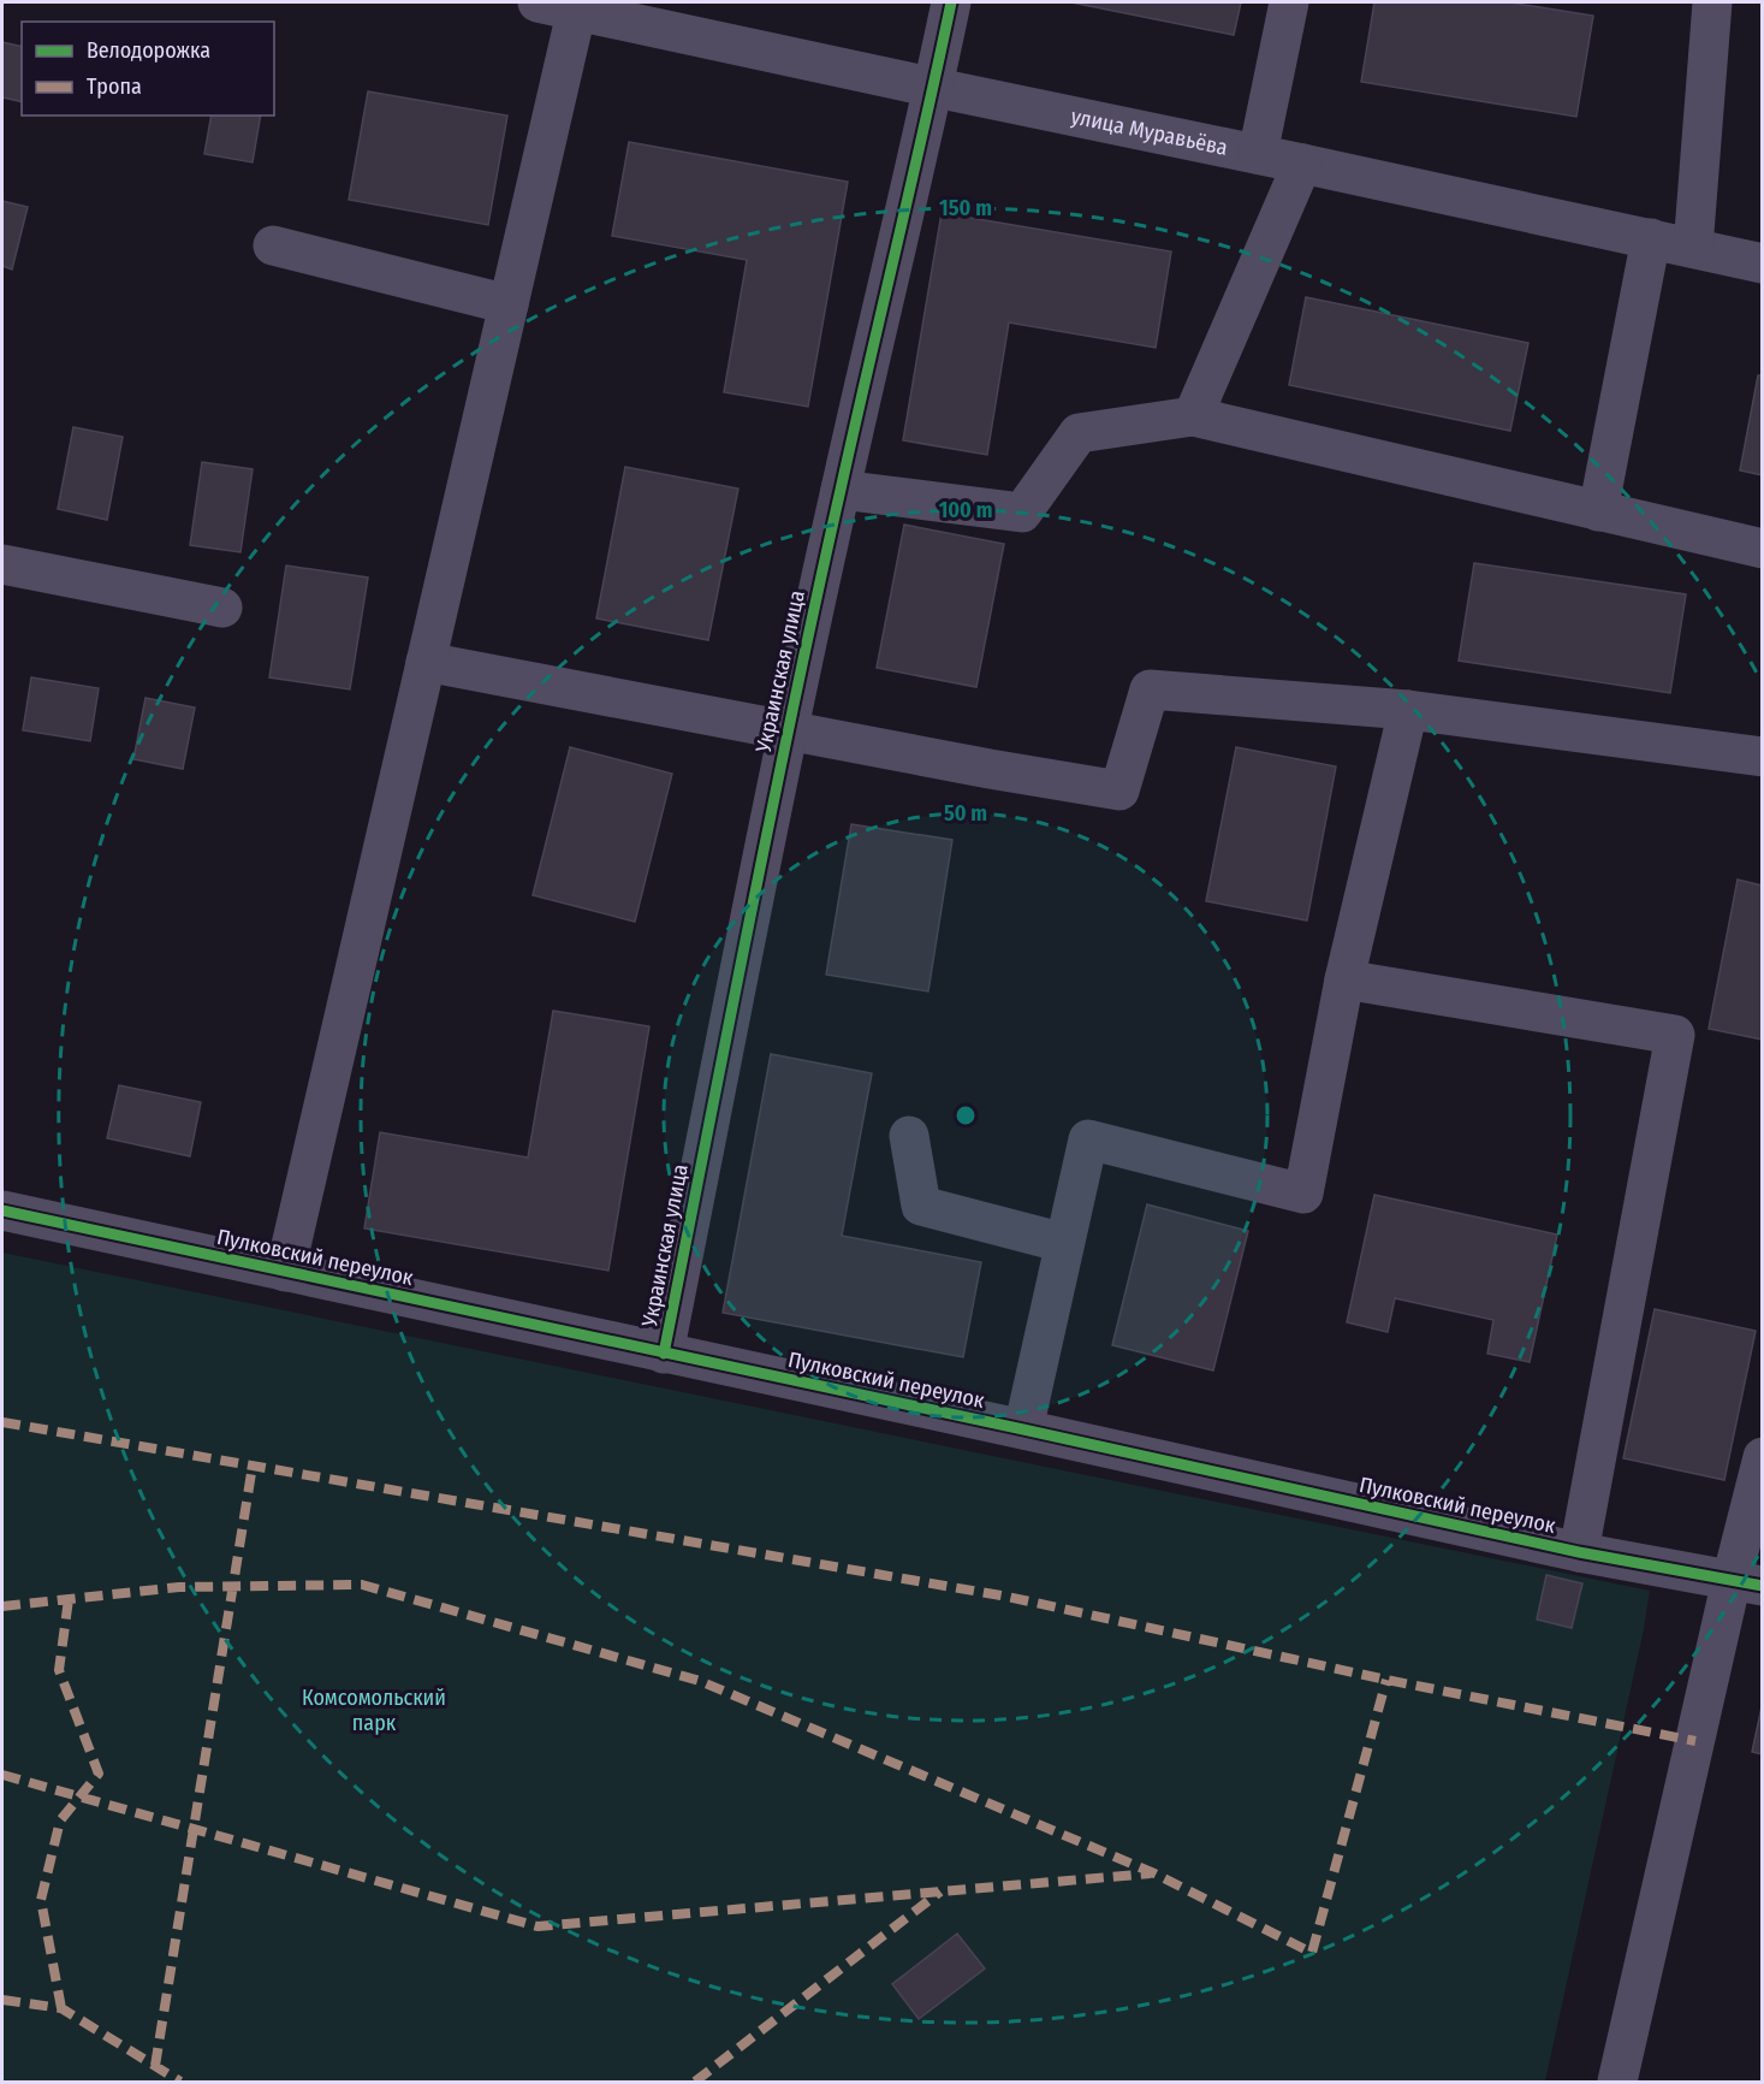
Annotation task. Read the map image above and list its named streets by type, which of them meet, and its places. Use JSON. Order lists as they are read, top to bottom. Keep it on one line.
{"streets":{"street":["улица Муравьёва","Украинская улица","Пулковский переулок"]},"crossings":[["улица Муравьёва","Украинская улица"],["Украинская улица","Пулковский переулок"]],"parks":["Комсомольский парк"],"legend":["Велодорожка","Тропа"],"rings":["150 m","100 m","50 m"]}
